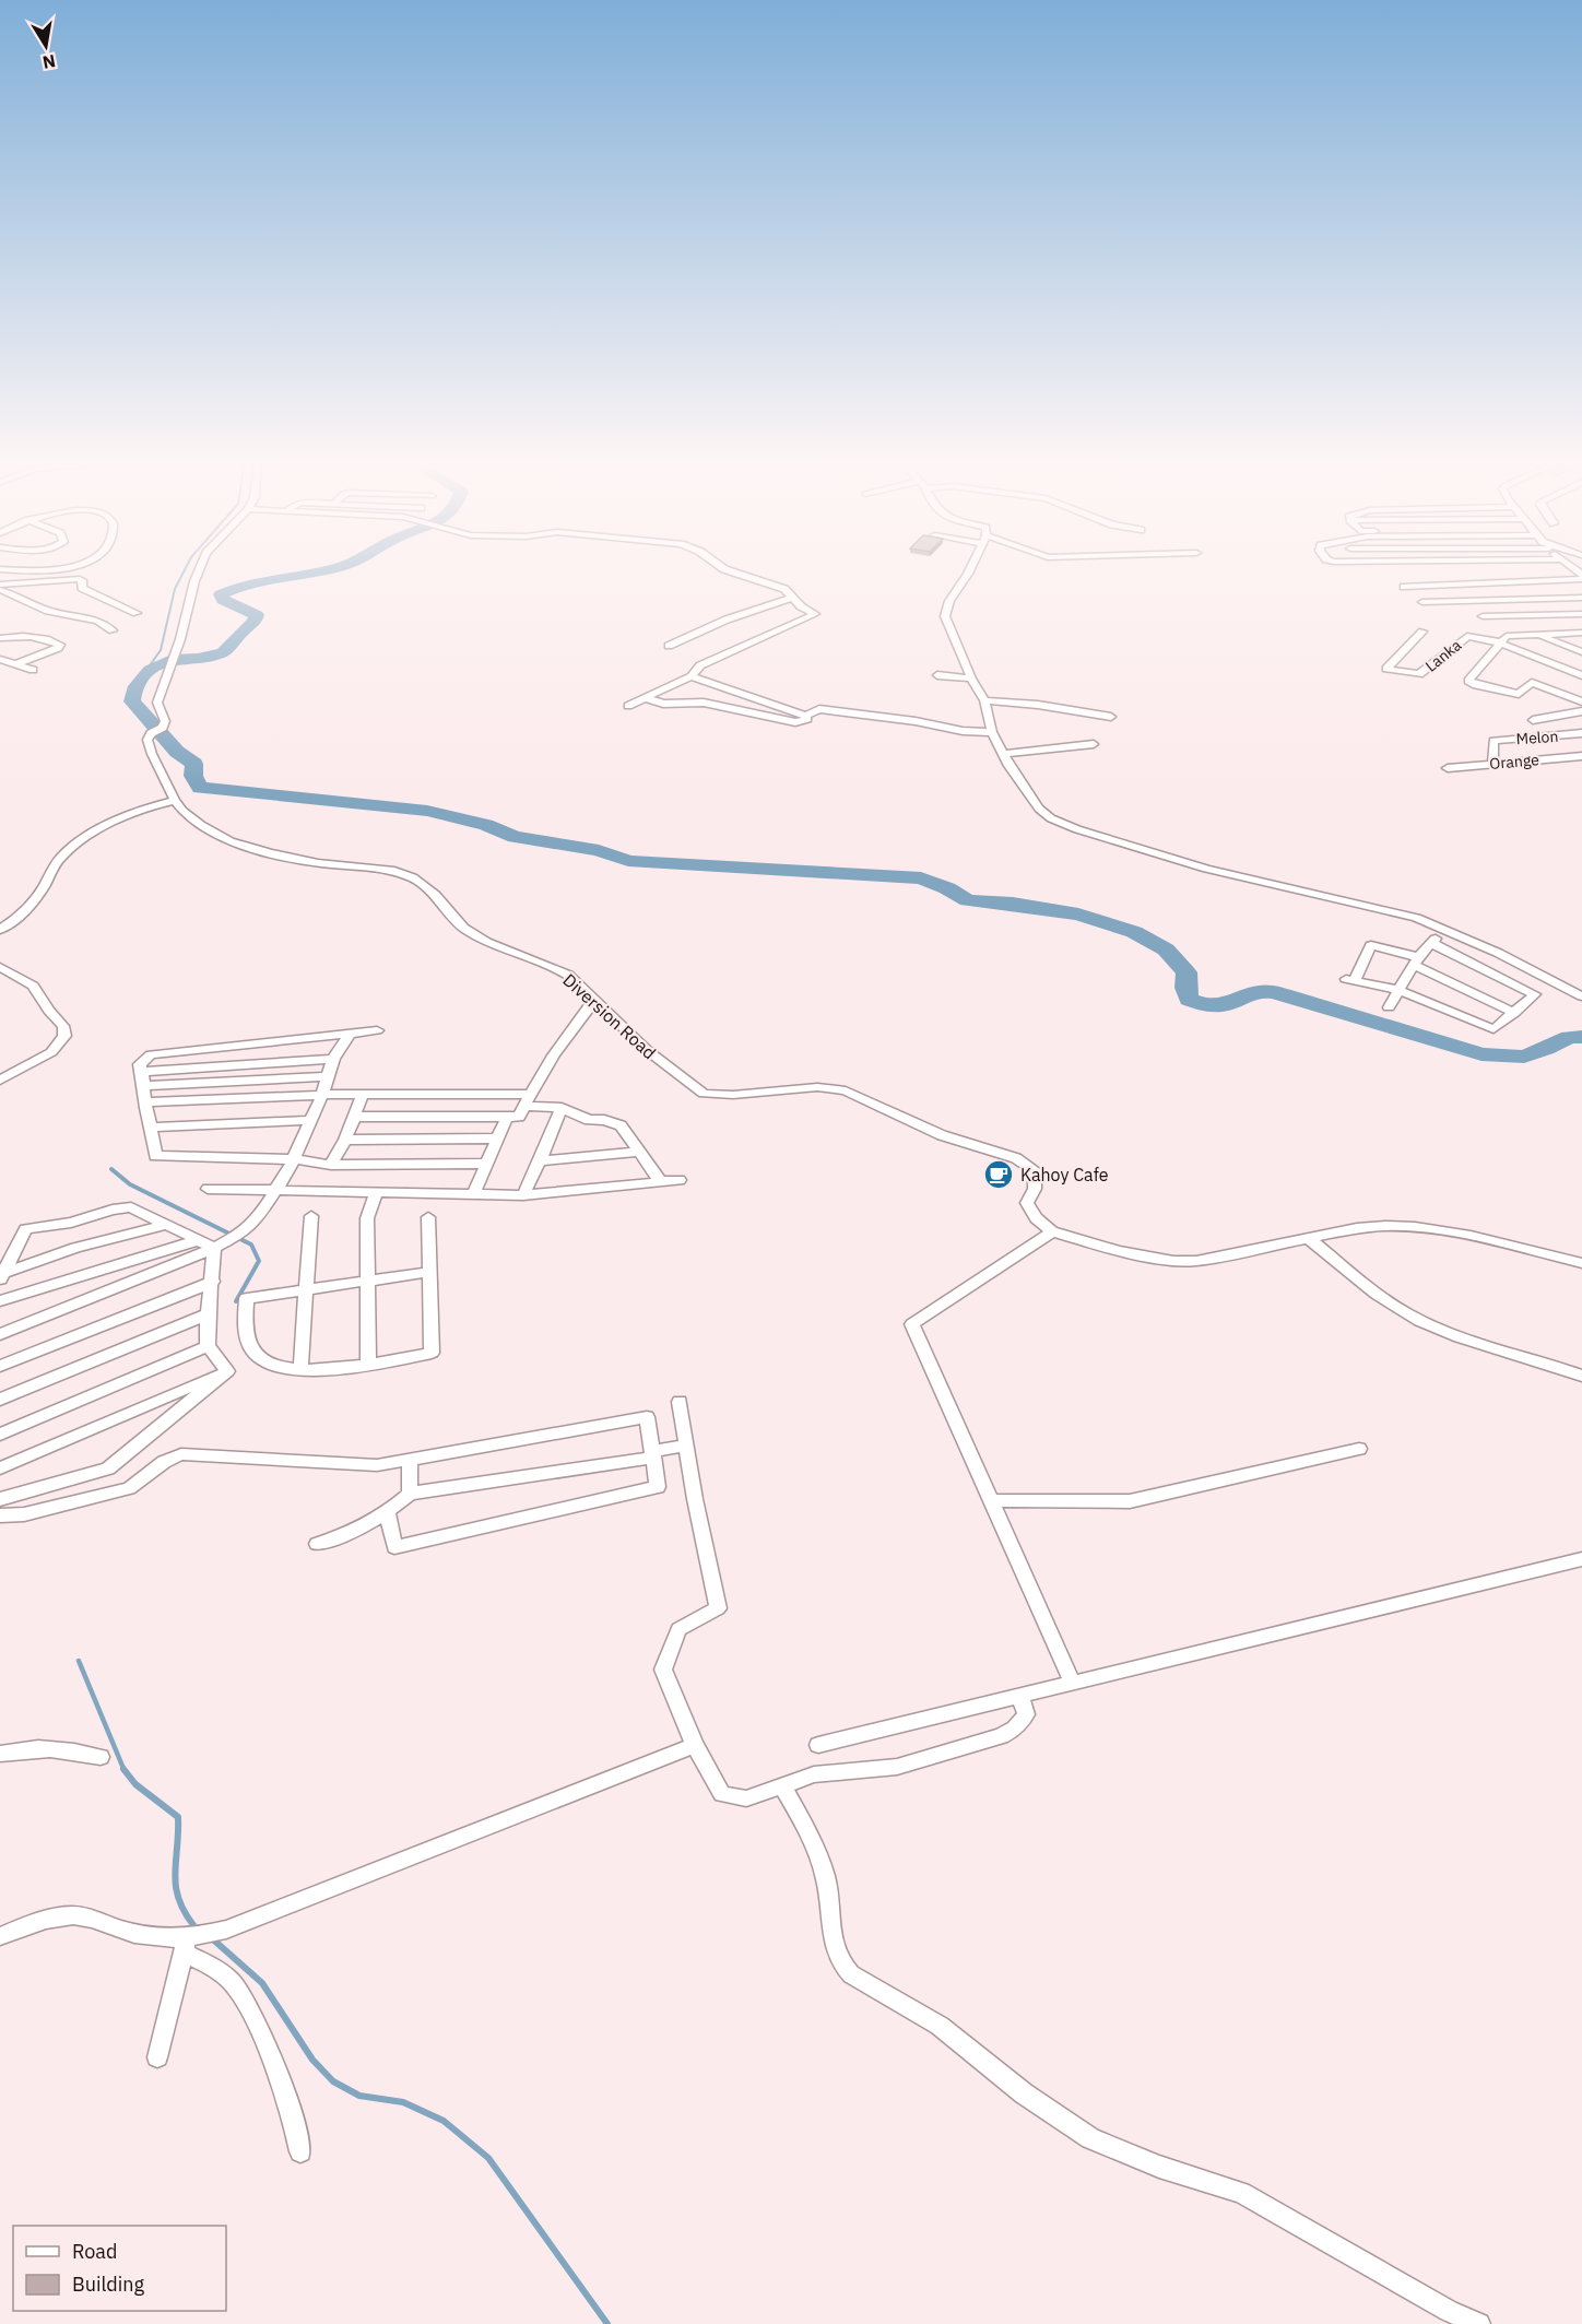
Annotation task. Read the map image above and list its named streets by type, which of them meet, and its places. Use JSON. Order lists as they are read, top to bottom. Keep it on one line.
{"streets":{"street":["Lanka","Melon","Orange","Diversion Road"]},"crossings":[["Melon","Orange"]],"places":{"cafe":["Kahoy Cafe"]},"legend":["Road","Building"],"north":"bottom"}
